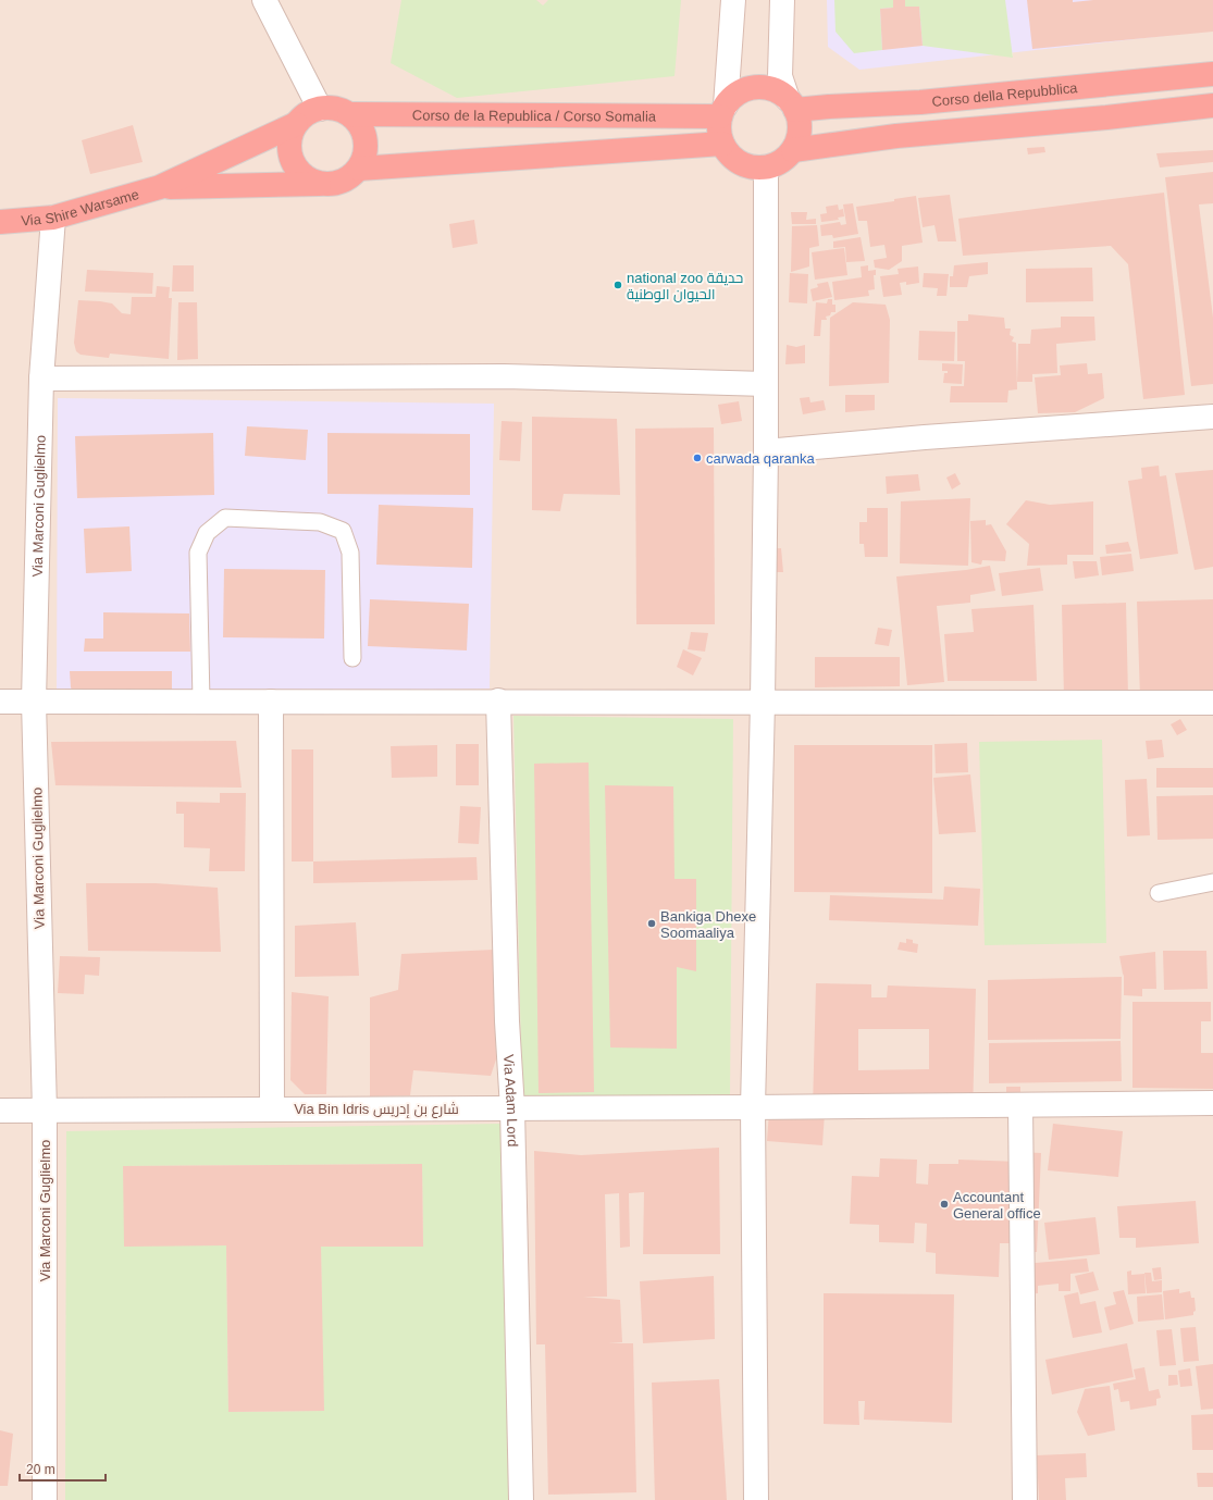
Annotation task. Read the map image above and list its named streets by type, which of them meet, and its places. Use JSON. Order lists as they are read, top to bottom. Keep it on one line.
{"streets":{"highway":["Corso della Repubblica","Corso de la Republica / Corso Somalia","Via Shire Warsame"],"street":["Via Marconi Guglielmo","Via Adam Lord","Via Bin Idris شارع بن إدريس"]},"crossings":[["Corso della Repubblica","Corso de la Republica / Corso Somalia"],["Corso de la Republica / Corso Somalia","Via Shire Warsame"],["Via Shire Warsame","Via Marconi Guglielmo"],["Via Marconi Guglielmo","Via Bin Idris شارع بن إدريس"],["Via Adam Lord","Via Bin Idris شارع بن إدريس"]],"places":["national zoo حديقة الحيوان الوطنية","carwada qaranka","Bankiga Dhexe Soomaaliya","Accountant General office"],"scale_bar":"20 m"}
